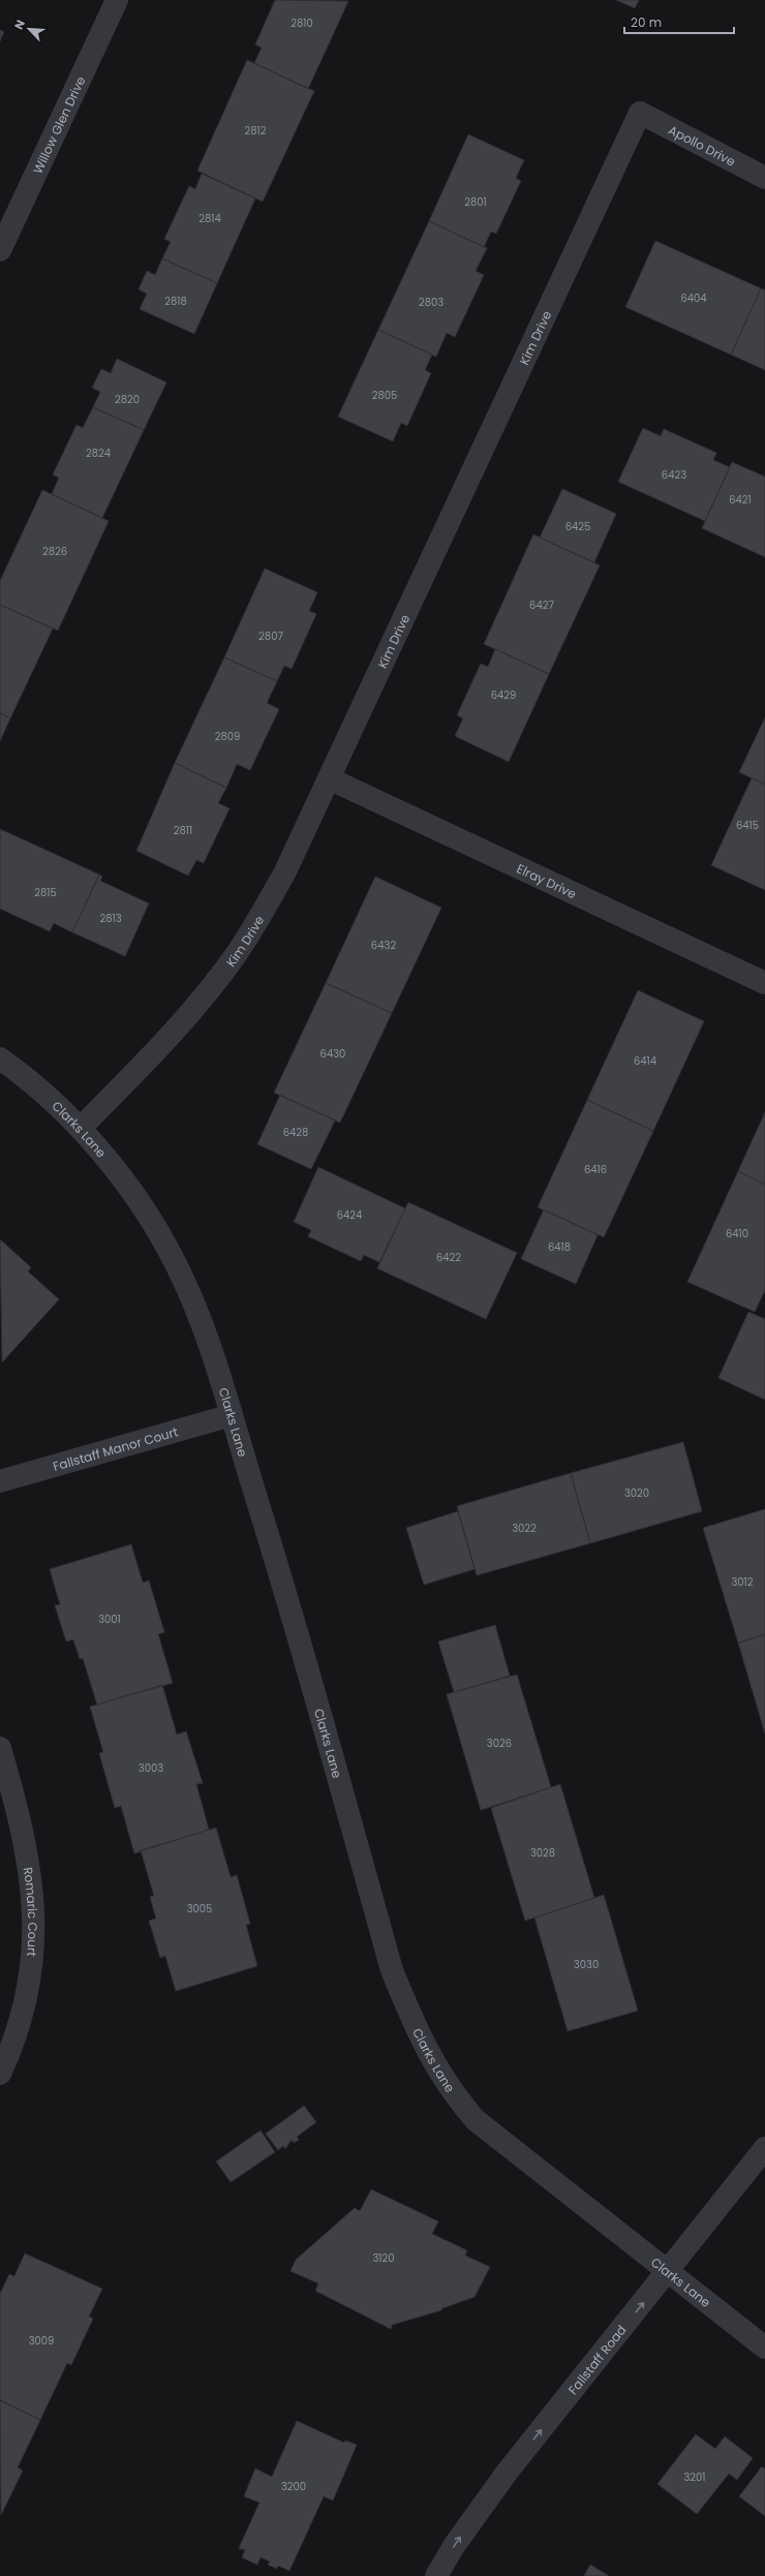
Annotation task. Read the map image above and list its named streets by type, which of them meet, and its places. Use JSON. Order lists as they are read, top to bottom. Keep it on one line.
{"streets":{"street":["Willow Glen Drive","Apollo Drive","Kim Drive","Elray Drive","Clarks Lane","Fallstaff Manor Court","Romaric Court","Fallstaff Road"]},"crossings":[["Apollo Drive","Kim Drive"],["Kim Drive","Elray Drive"],["Kim Drive","Clarks Lane"],["Clarks Lane","Fallstaff Manor Court"],["Clarks Lane","Fallstaff Road"]],"one_way":["Fallstaff Road"],"house_numbers":["2810","2812","2801","2814","6404","2818","2803","2805","2820","2824","6423","6421","6425","2826","6427","2807","6429","2809","6415","2811","2815","2813","6432","6430","6414","6428","6416","6424","6410","6418","6422","3020","3022","3012","3001","3026","3003","3028","3005","3030","3120","3009","3201","3200"],"scale_bar":"20 m","north":"top left"}
